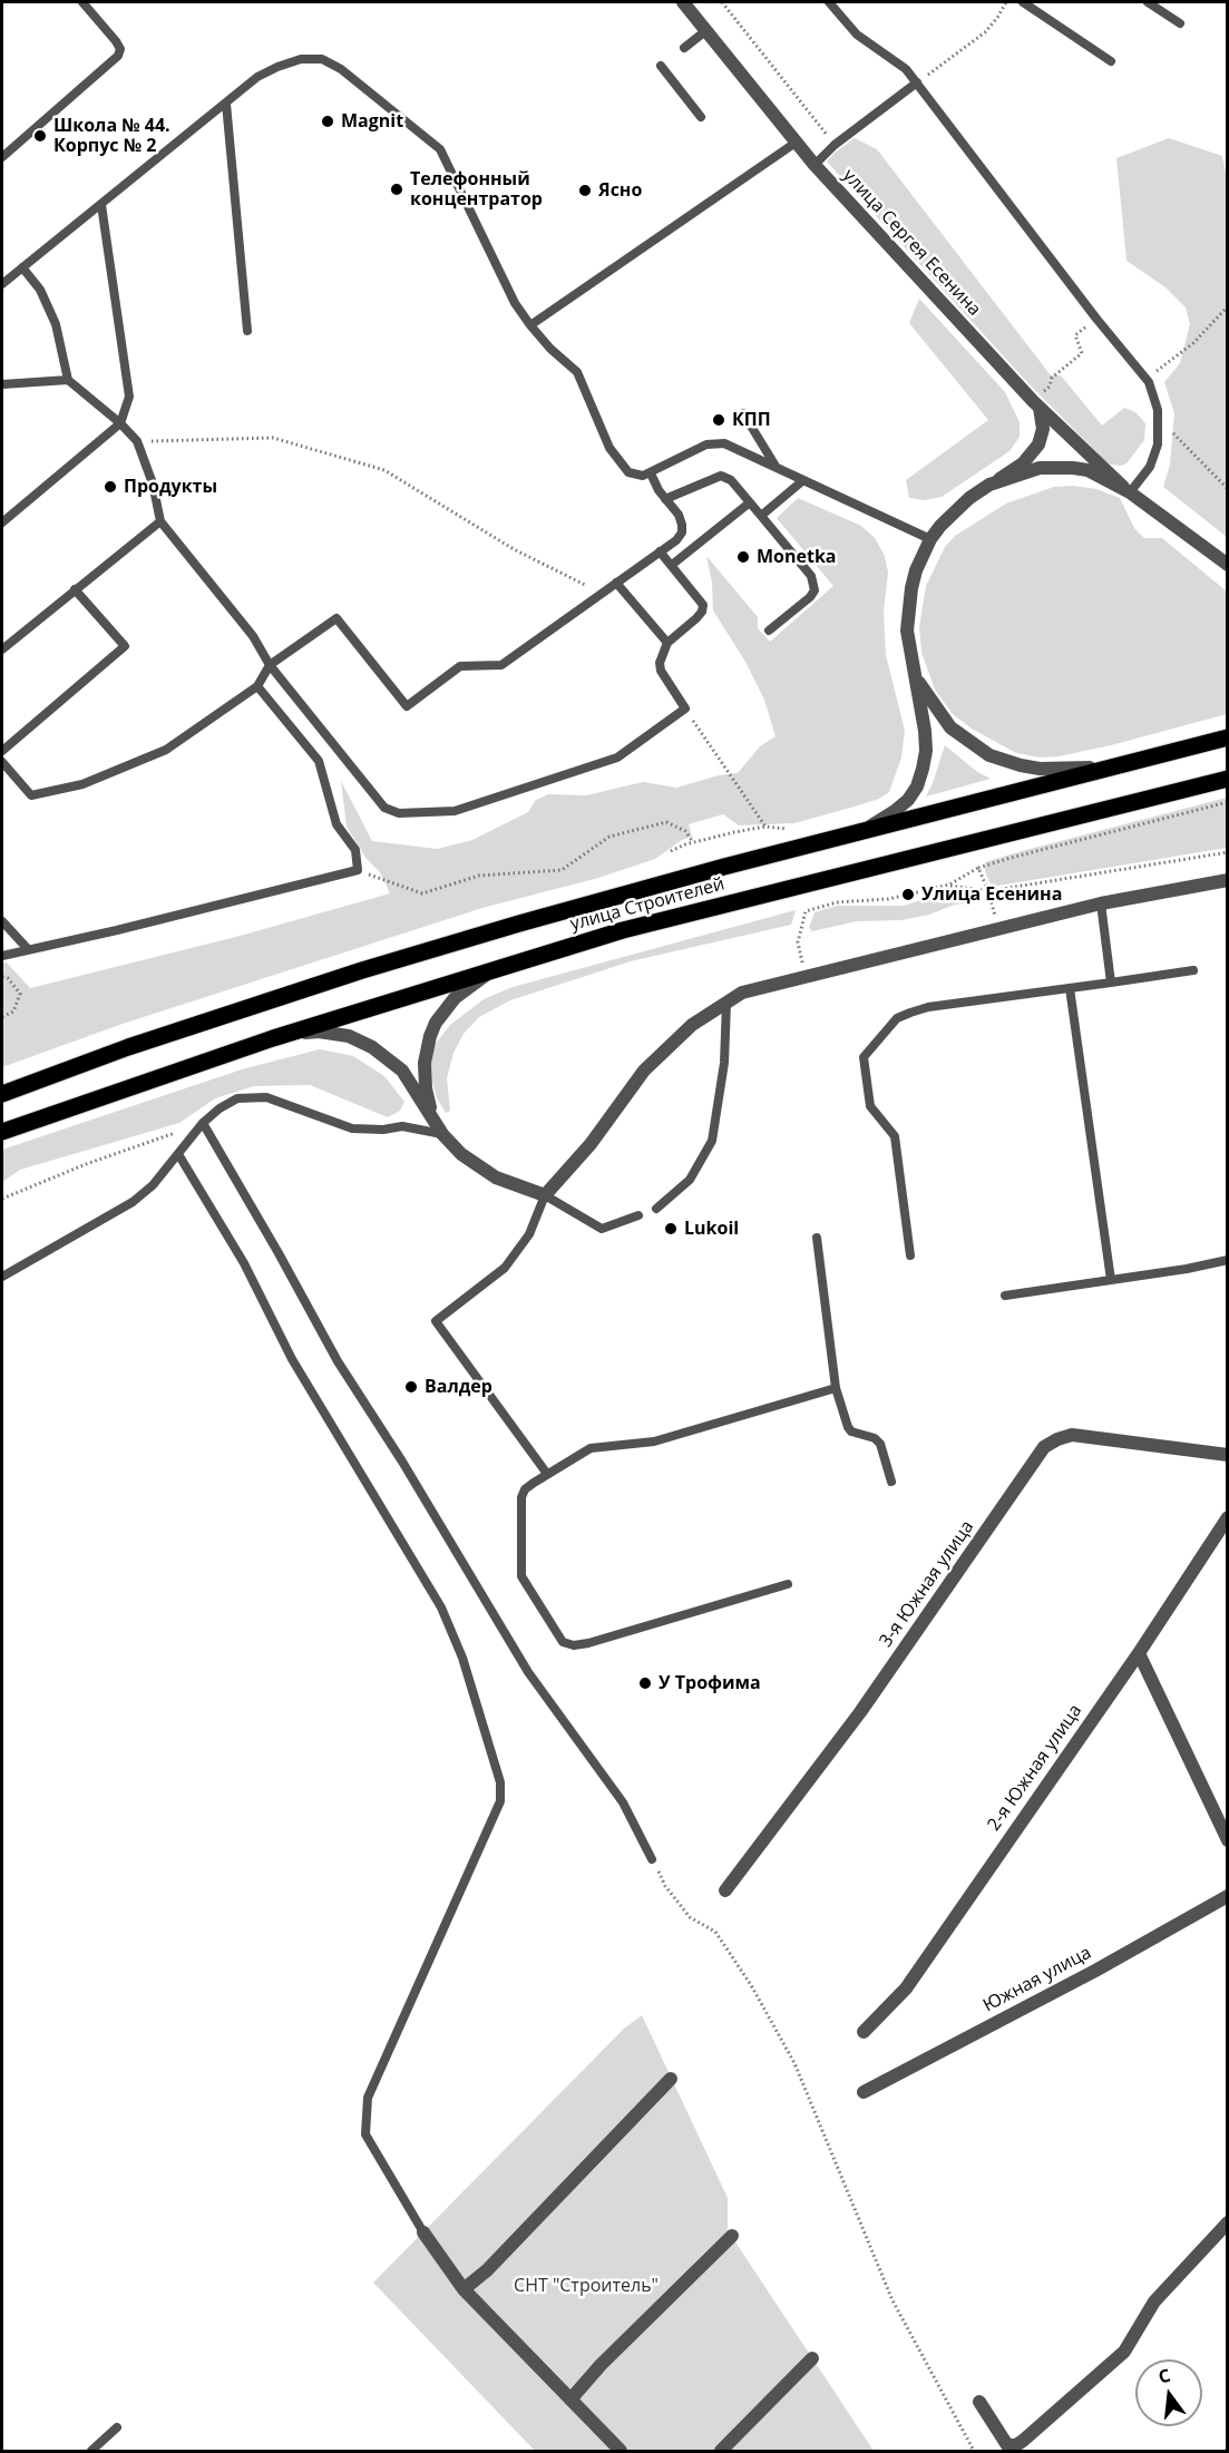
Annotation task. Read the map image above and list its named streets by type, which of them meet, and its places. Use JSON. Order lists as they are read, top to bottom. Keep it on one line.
{"streets":{"main road":["улица Строителей"],"street":["улица Сергея Есенина","3-я Южная улица","2-я Южная улица","Южная улица"]},"parks":["СНТ \"Строитель\""],"places":["Magnit","Школа № 44. Корпус № 2","Телефонный концентратор","Ясно","КПП","Продукты","Monetka","Улица Есенина","Lukoil","Валдер","У Трофима"],"north":"top"}
